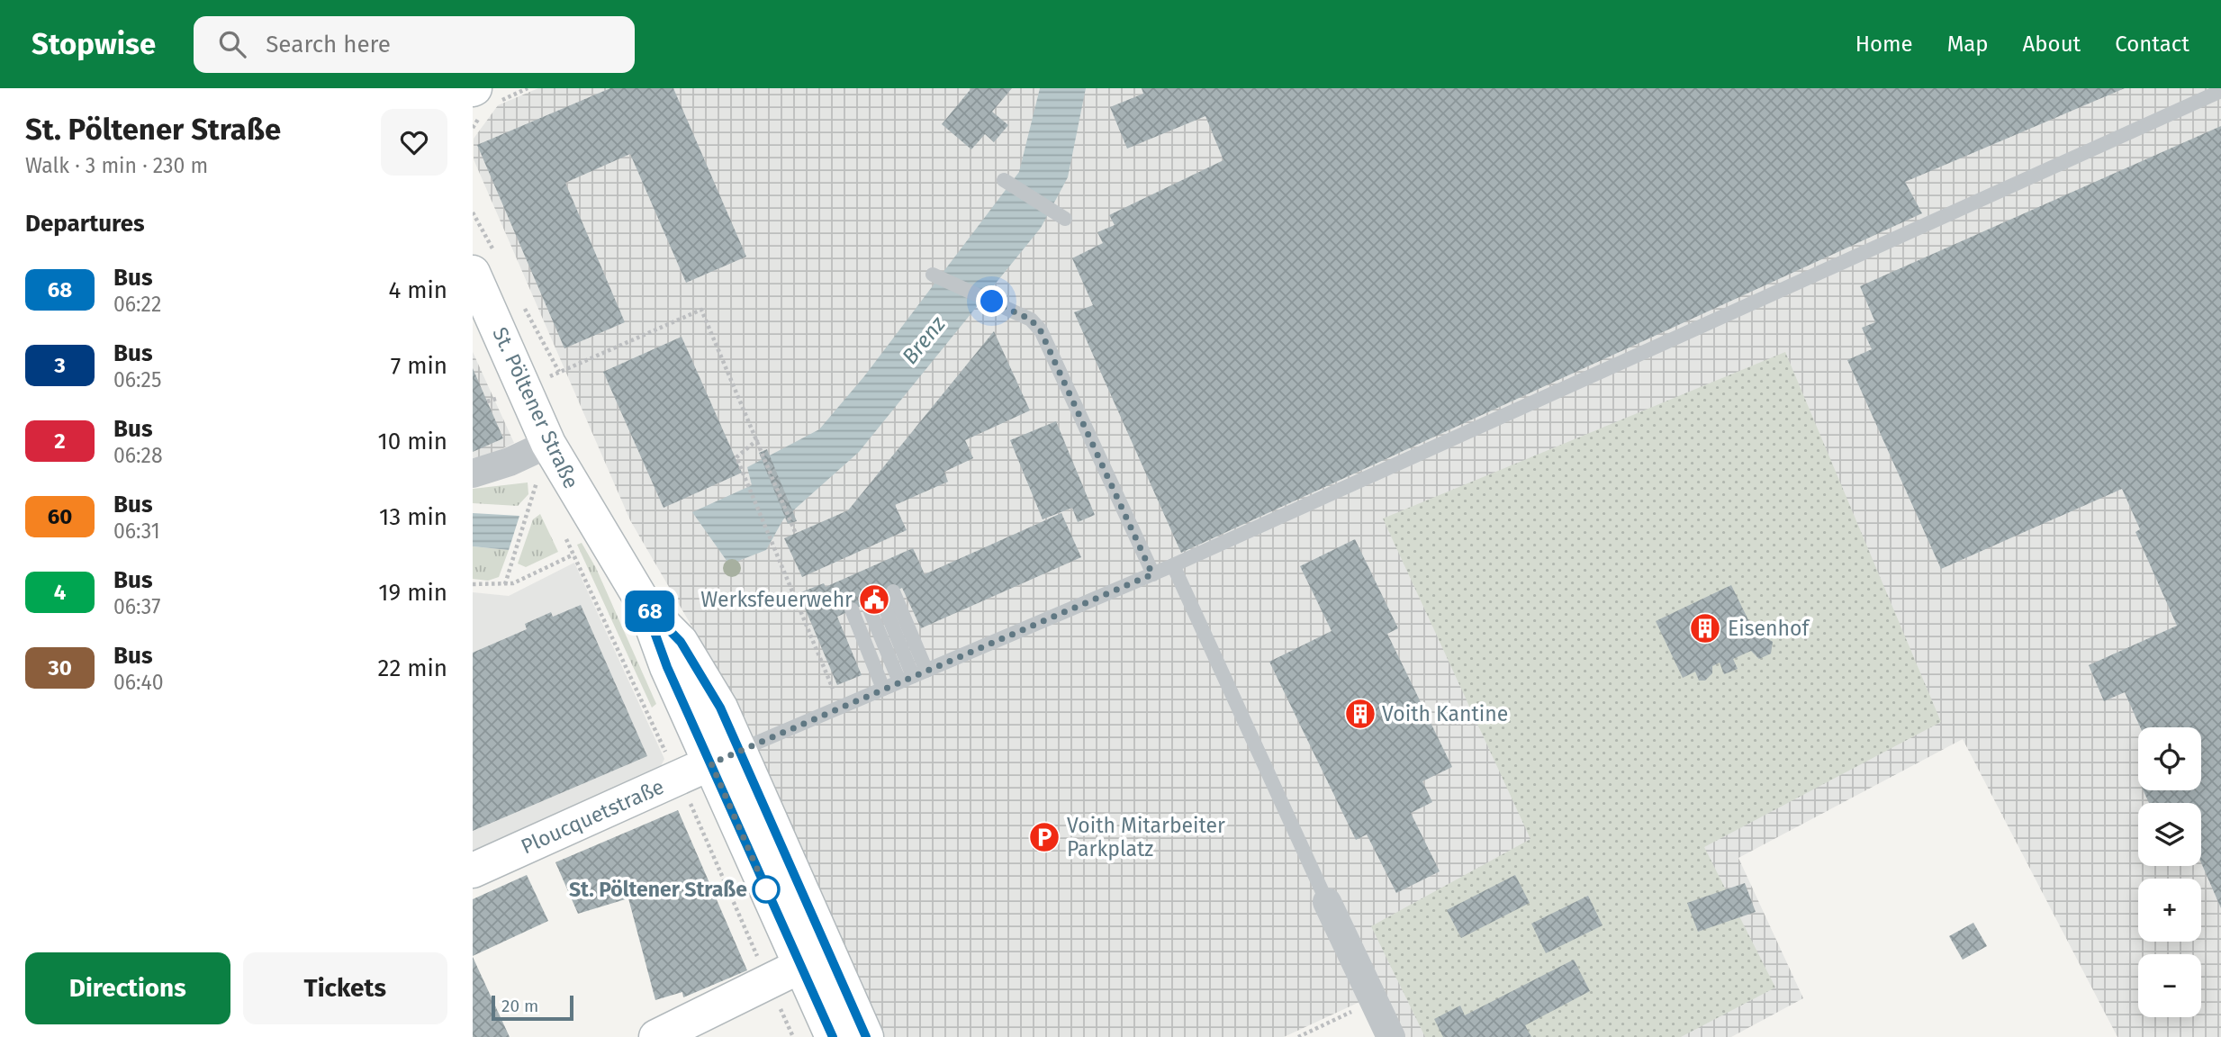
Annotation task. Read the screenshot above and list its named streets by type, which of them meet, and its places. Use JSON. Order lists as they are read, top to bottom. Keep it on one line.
{"streets":{"main road":["St. Pöltener Straße","Ploucquetstraße"]},"crossings":[["St. Pöltener Straße","Ploucquetstraße"]],"water":["Brenz"],"places":{"public building":["Werksfeuerwehr"],"building":["Eisenhof","Voith Kantine"],"parking":["Voith Mitarbeiter Parkplatz"],"other":["St. Pöltener Straße"]},"lines":["bus line 68"],"scale_bar":"20 m","page":{"header":"Stopwise","search":"Search here","nav":["Home","Map","About","Contact"],"heading":[["St. Pöltener Straße","Walk · 3 min · 230 m"],"Departures"],"on_map":"68","list":[{"mark":"68","name":"Bus","note":"06:22","value":"4 min"},{"mark":"3","name":"Bus","note":"06:25","value":"7 min"},{"mark":"2","name":"Bus","note":"06:28","value":"10 min"},{"mark":"60","name":"Bus","note":"06:31","value":"13 min"},{"mark":"4","name":"Bus","note":"06:37","value":"19 min"},{"mark":"30","name":"Bus","note":"06:40","value":"22 min"}],"map_buttons":["+","−"],"buttons":["Directions","Tickets"],"scale":"20 m"}}
